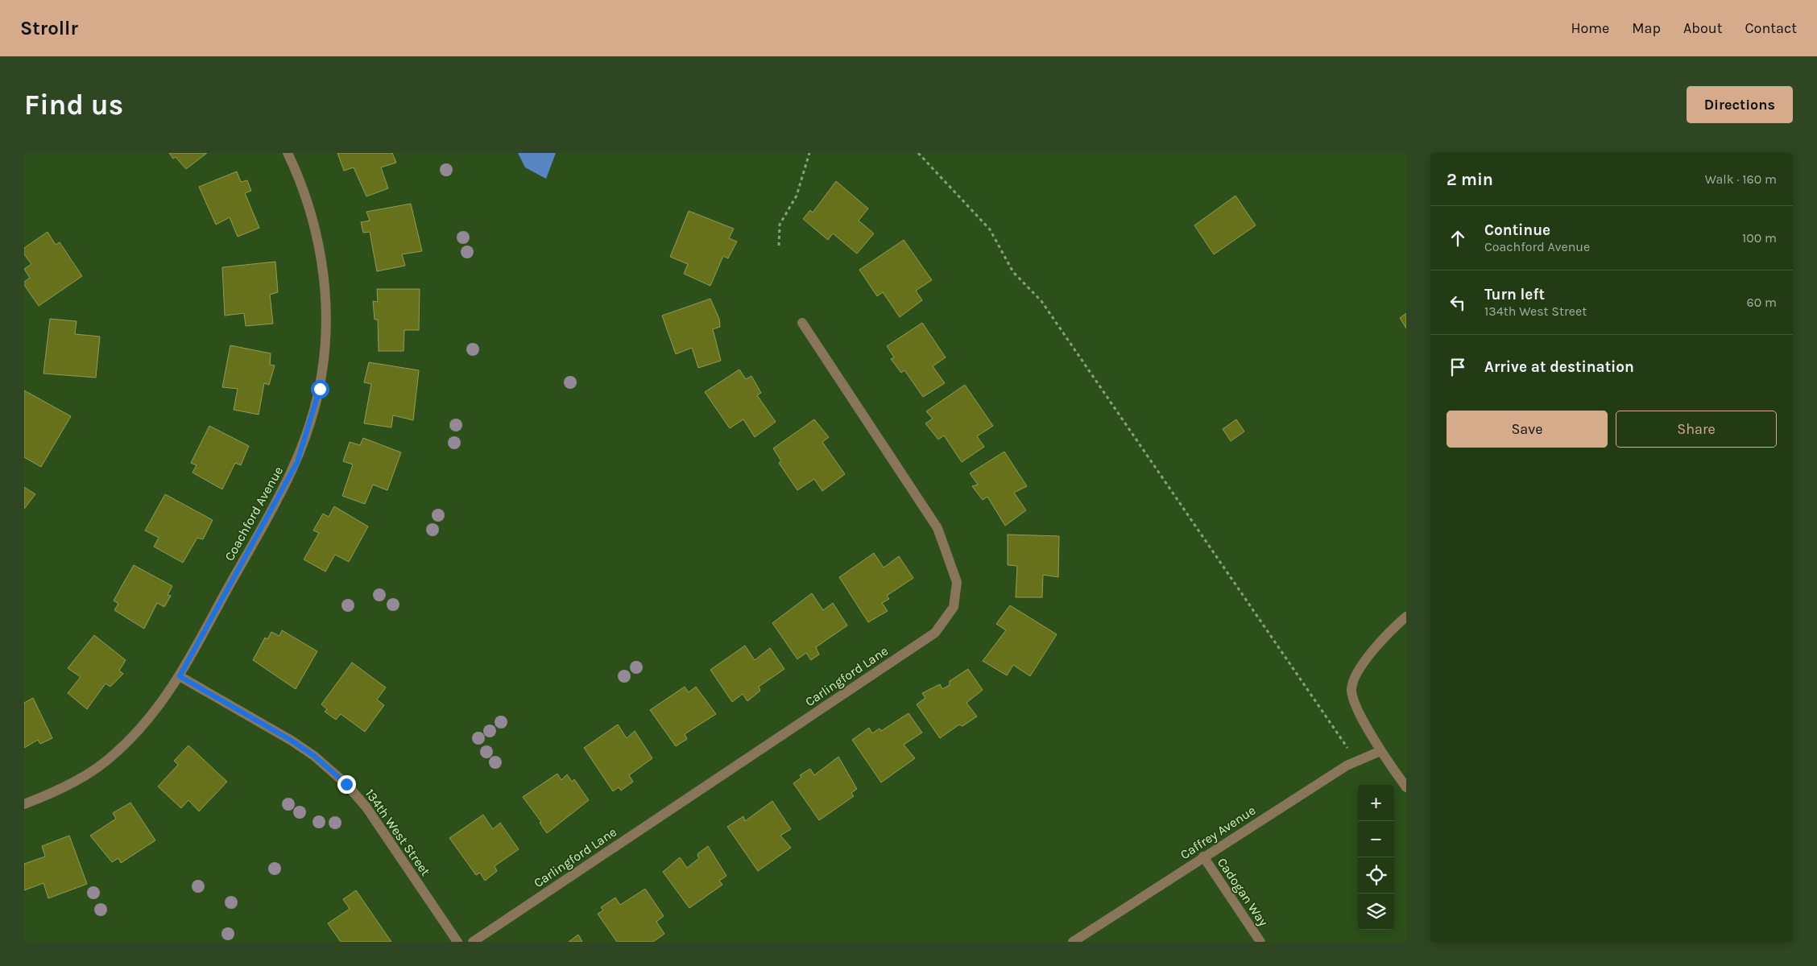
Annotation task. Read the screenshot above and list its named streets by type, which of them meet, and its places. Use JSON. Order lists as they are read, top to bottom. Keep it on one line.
{"streets":{"street":["Coachford Avenue","Carlingford Lane","134th West Street","Caffrey Avenue","Cadogan Way"]},"crossings":[["Coachford Avenue","134th West Street"],["Caffrey Avenue","Cadogan Way"]],"page":{"header":"Strollr","nav":["Home","Map","About","Contact"],"buttons":["Directions",["Save","Share"]],"title":"Find us","heading":["2 min","Walk · 160 m"],"list":[["Continue","Coachford Avenue","100 m"],["Turn left","134th West Street","60 m"],"Arrive at destination"],"map_buttons":["+","−"]}}
